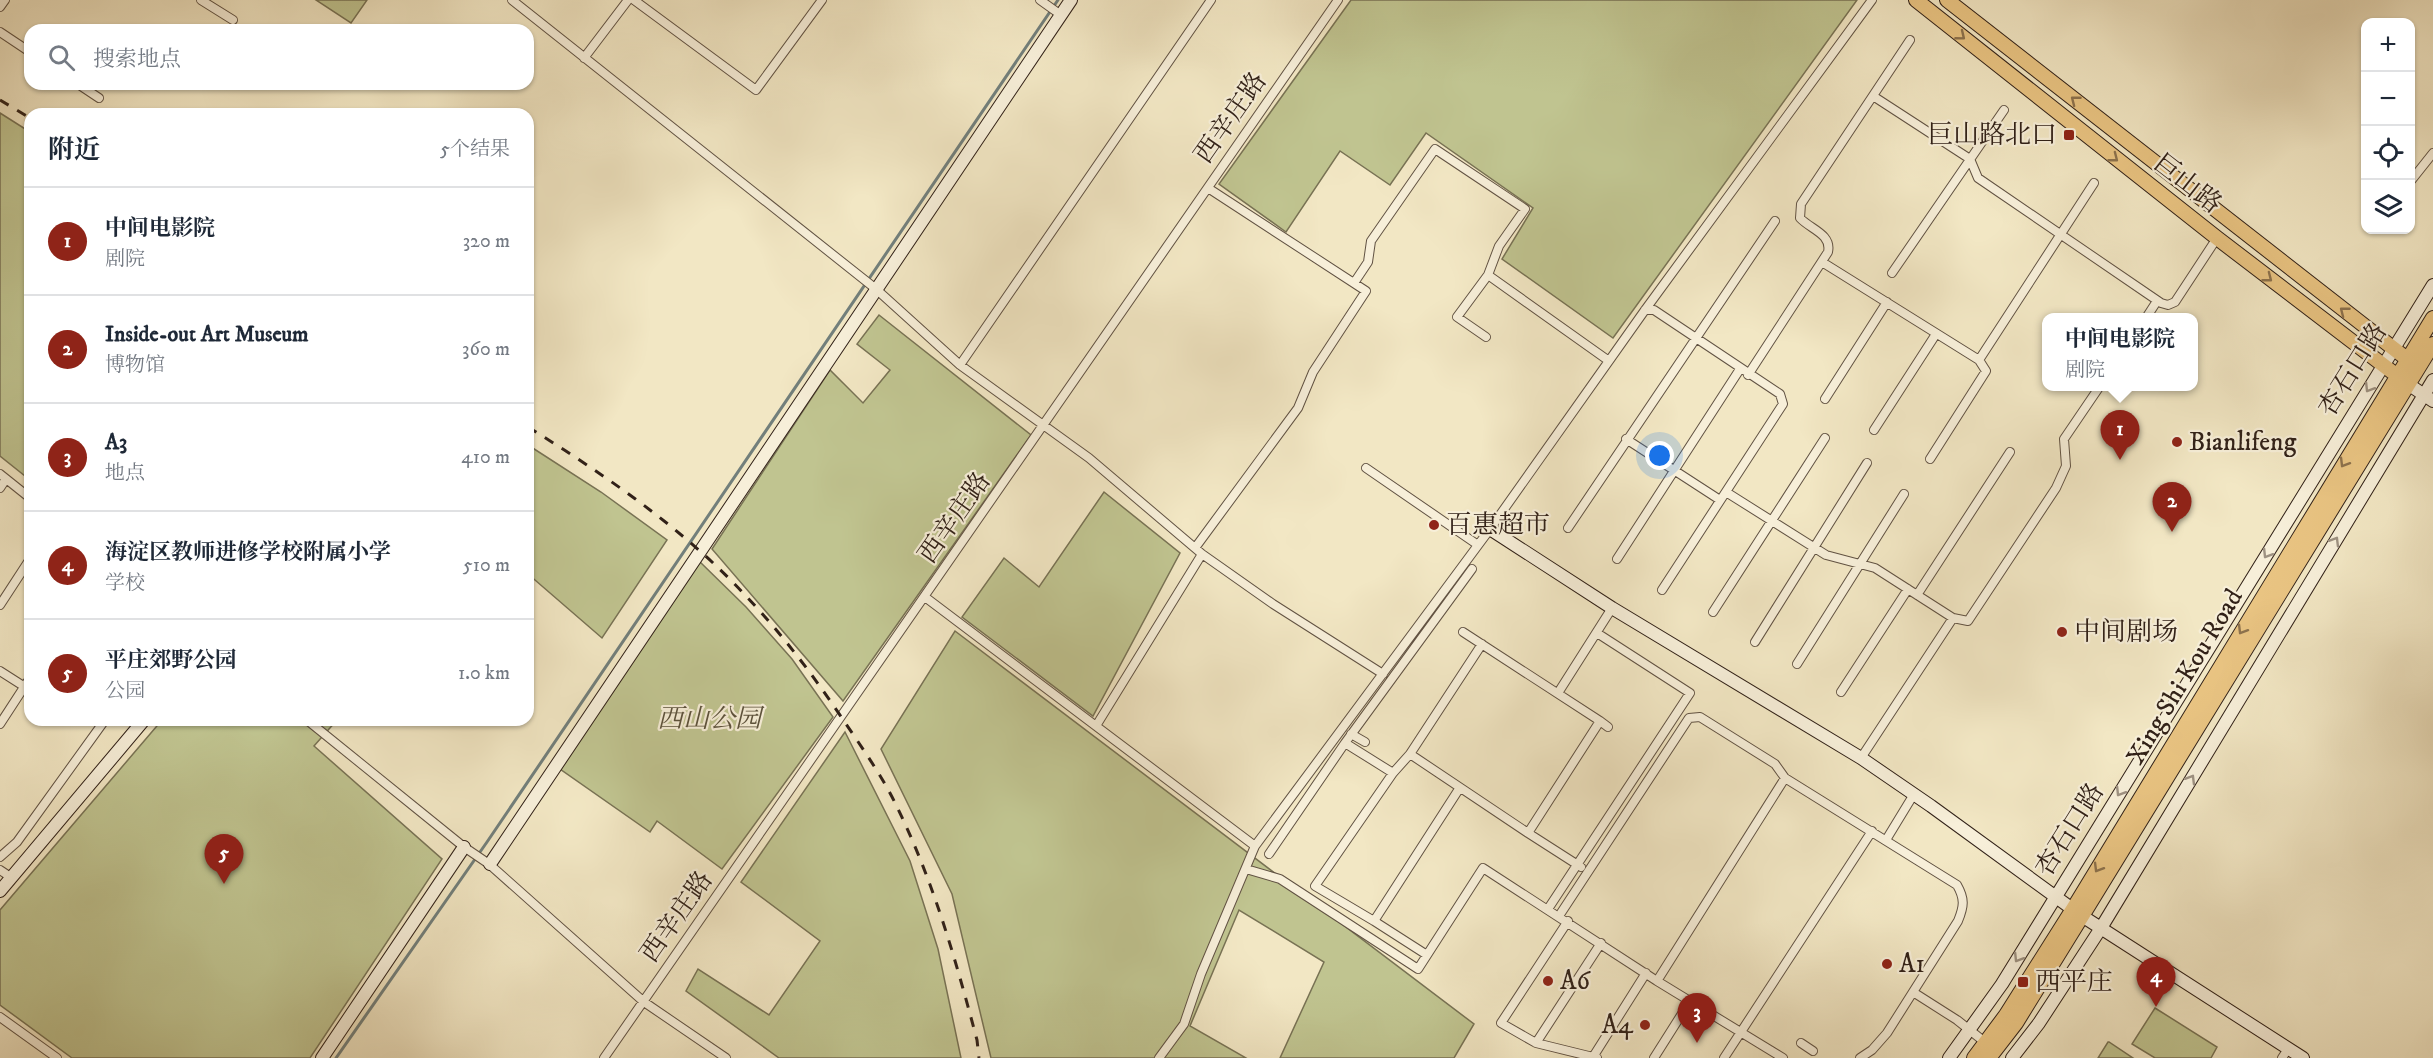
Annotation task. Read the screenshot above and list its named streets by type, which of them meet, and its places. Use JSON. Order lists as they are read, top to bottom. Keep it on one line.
{"streets":{"main road":["巨山路","Xing Shi Kou Road"],"street":["西辛庄路","杏石口路"]},"crossings":[["巨山路","杏石口路"],["巨山路","Xing Shi Kou Road"]],"parks":["西山公园"],"places":{"transit":["巨山路北口","西平庄"],"other":["Bianlifeng","百惠超市","中间剧场","A1","A6","A4"]},"page":{"map_buttons":["+","−"],"search":"搜索地点","heading":["附近","5个结果"],"list":[{"mark":"1","name":"中间电影院","note":"剧院","value":"320 m"},{"mark":"2","name":"Inside-out Art Museum","note":"博物馆","value":"360 m"},{"mark":"3","name":"A3","note":"地点","value":"410 m"},{"mark":"4","name":"海淀区教师进修学校附属小学","note":"学校","value":"510 m"},{"mark":"5","name":"平庄郊野公园","note":"公园","value":"1.0 km"}],"popup":["中间电影院","剧院"],"pins":["1","2","5","4","3"]}}
